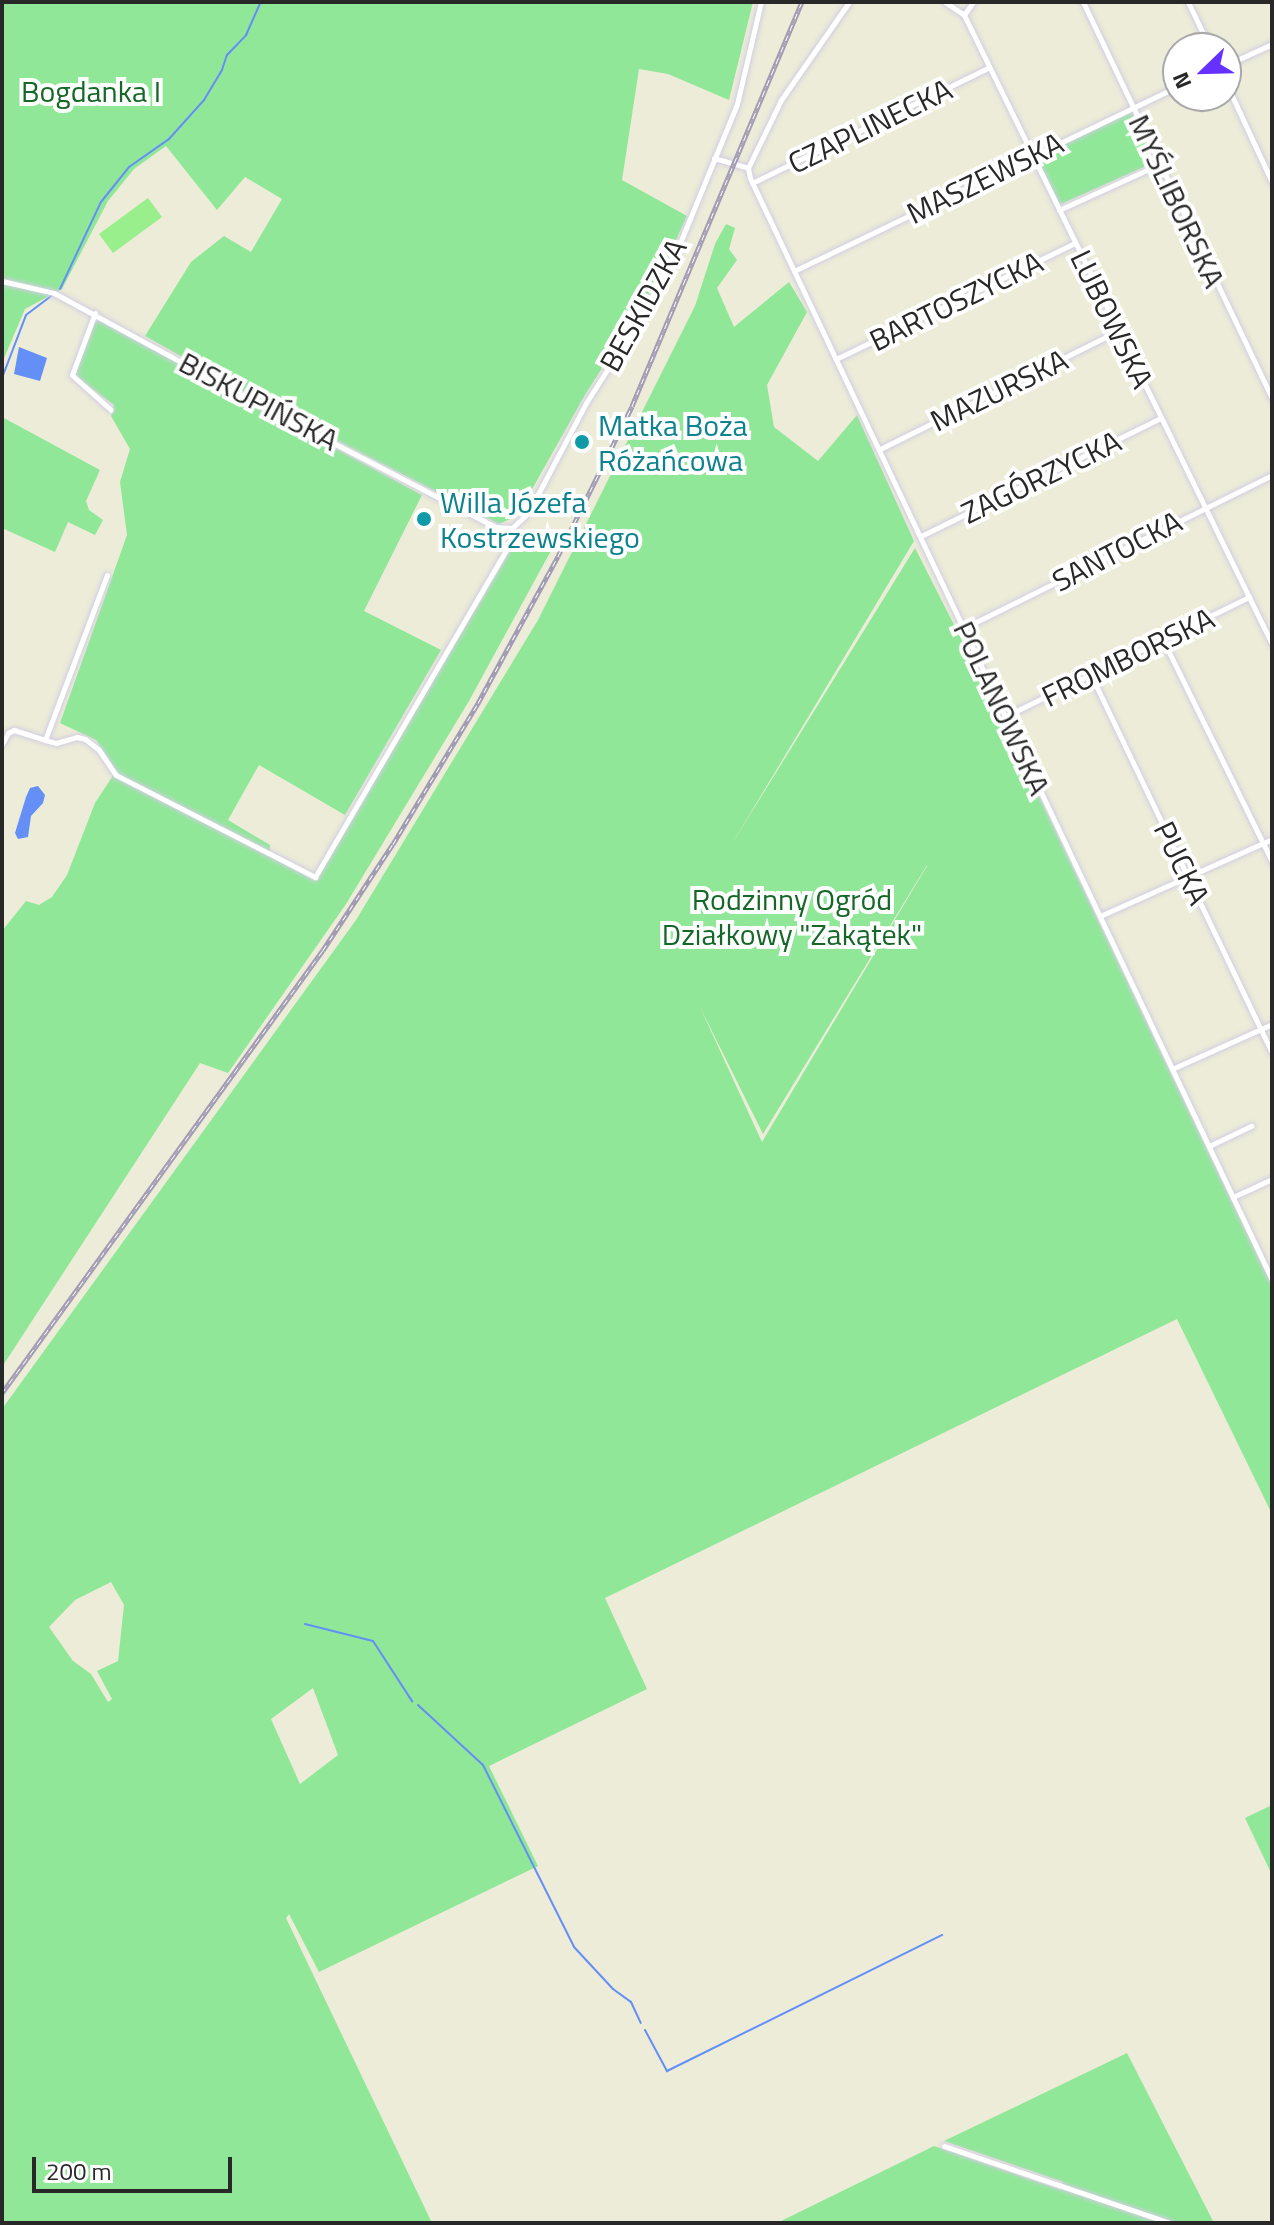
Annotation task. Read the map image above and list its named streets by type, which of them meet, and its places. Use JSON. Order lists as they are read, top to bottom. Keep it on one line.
{"streets":{"street":["CZAPLINECKA","MASZEWSKA","MYŚLIBORSKA","BARTOSZYCKA","BESKIDZKA","LUBOWSKA","MAZURSKA","BISKUPIŃSKA","ZAGÓRZYCKA","SANTOCKA","FROMBORSKA","POLANOWSKA","PUCKA"]},"crossings":[["CZAPLINECKA","LUBOWSKA"],["CZAPLINECKA","POLANOWSKA"],["MASZEWSKA","MYŚLIBORSKA"],["MASZEWSKA","LUBOWSKA"],["MASZEWSKA","POLANOWSKA"],["BARTOSZYCKA","LUBOWSKA"],["BARTOSZYCKA","POLANOWSKA"],["BESKIDZKA","BISKUPIŃSKA"],["LUBOWSKA","MAZURSKA"],["LUBOWSKA","ZAGÓRZYCKA"],["LUBOWSKA","SANTOCKA"],["LUBOWSKA","FROMBORSKA"],["MAZURSKA","POLANOWSKA"],["ZAGÓRZYCKA","POLANOWSKA"],["SANTOCKA","POLANOWSKA"],["FROMBORSKA","POLANOWSKA"],["FROMBORSKA","PUCKA"]],"parks":["Bogdanka I","Rodzinny Ogród Działkowy \"Zakątek\""],"places":["Matka Boża Różańcowa","Willa Józefa Kostrzewskiego"],"scale_bar":"200 m","north":"bottom left"}
